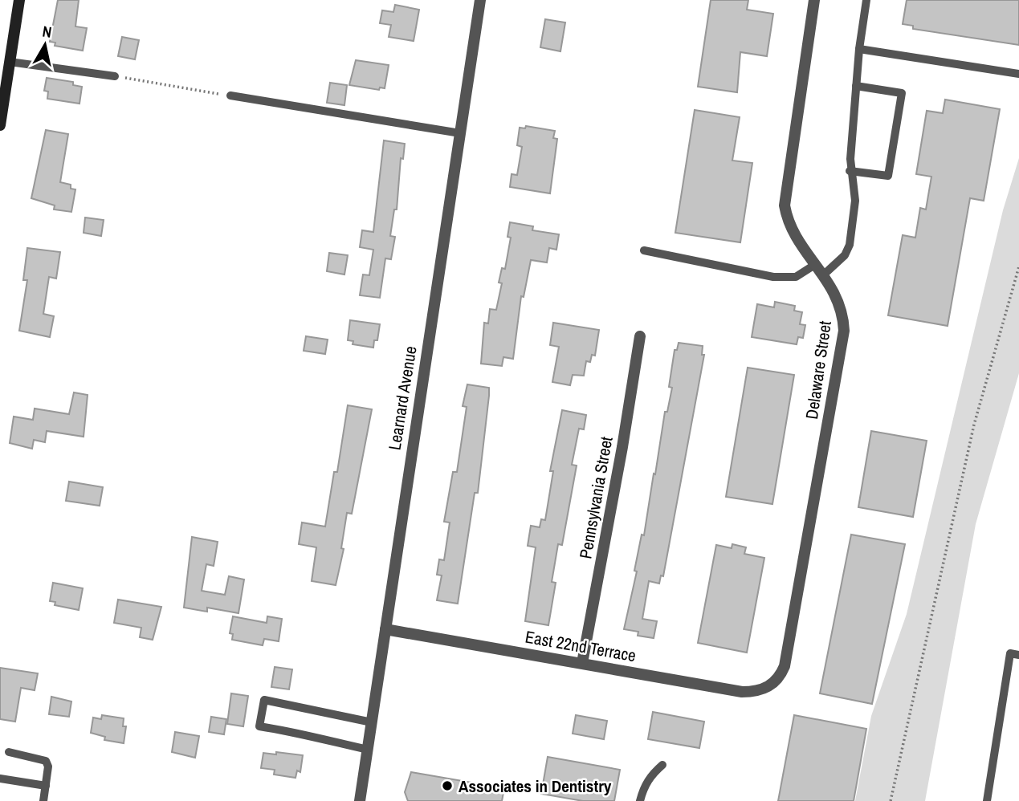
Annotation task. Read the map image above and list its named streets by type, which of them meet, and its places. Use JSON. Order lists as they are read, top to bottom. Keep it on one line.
{"streets":{"street":["Delaware Street","Learnard Avenue","Pennsylvania Street","East 22nd Terrace"]},"crossings":[["Delaware Street","East 22nd Terrace"],["Learnard Avenue","East 22nd Terrace"],["Pennsylvania Street","East 22nd Terrace"]],"places":["Associates in Dentistry"],"north":"top"}
